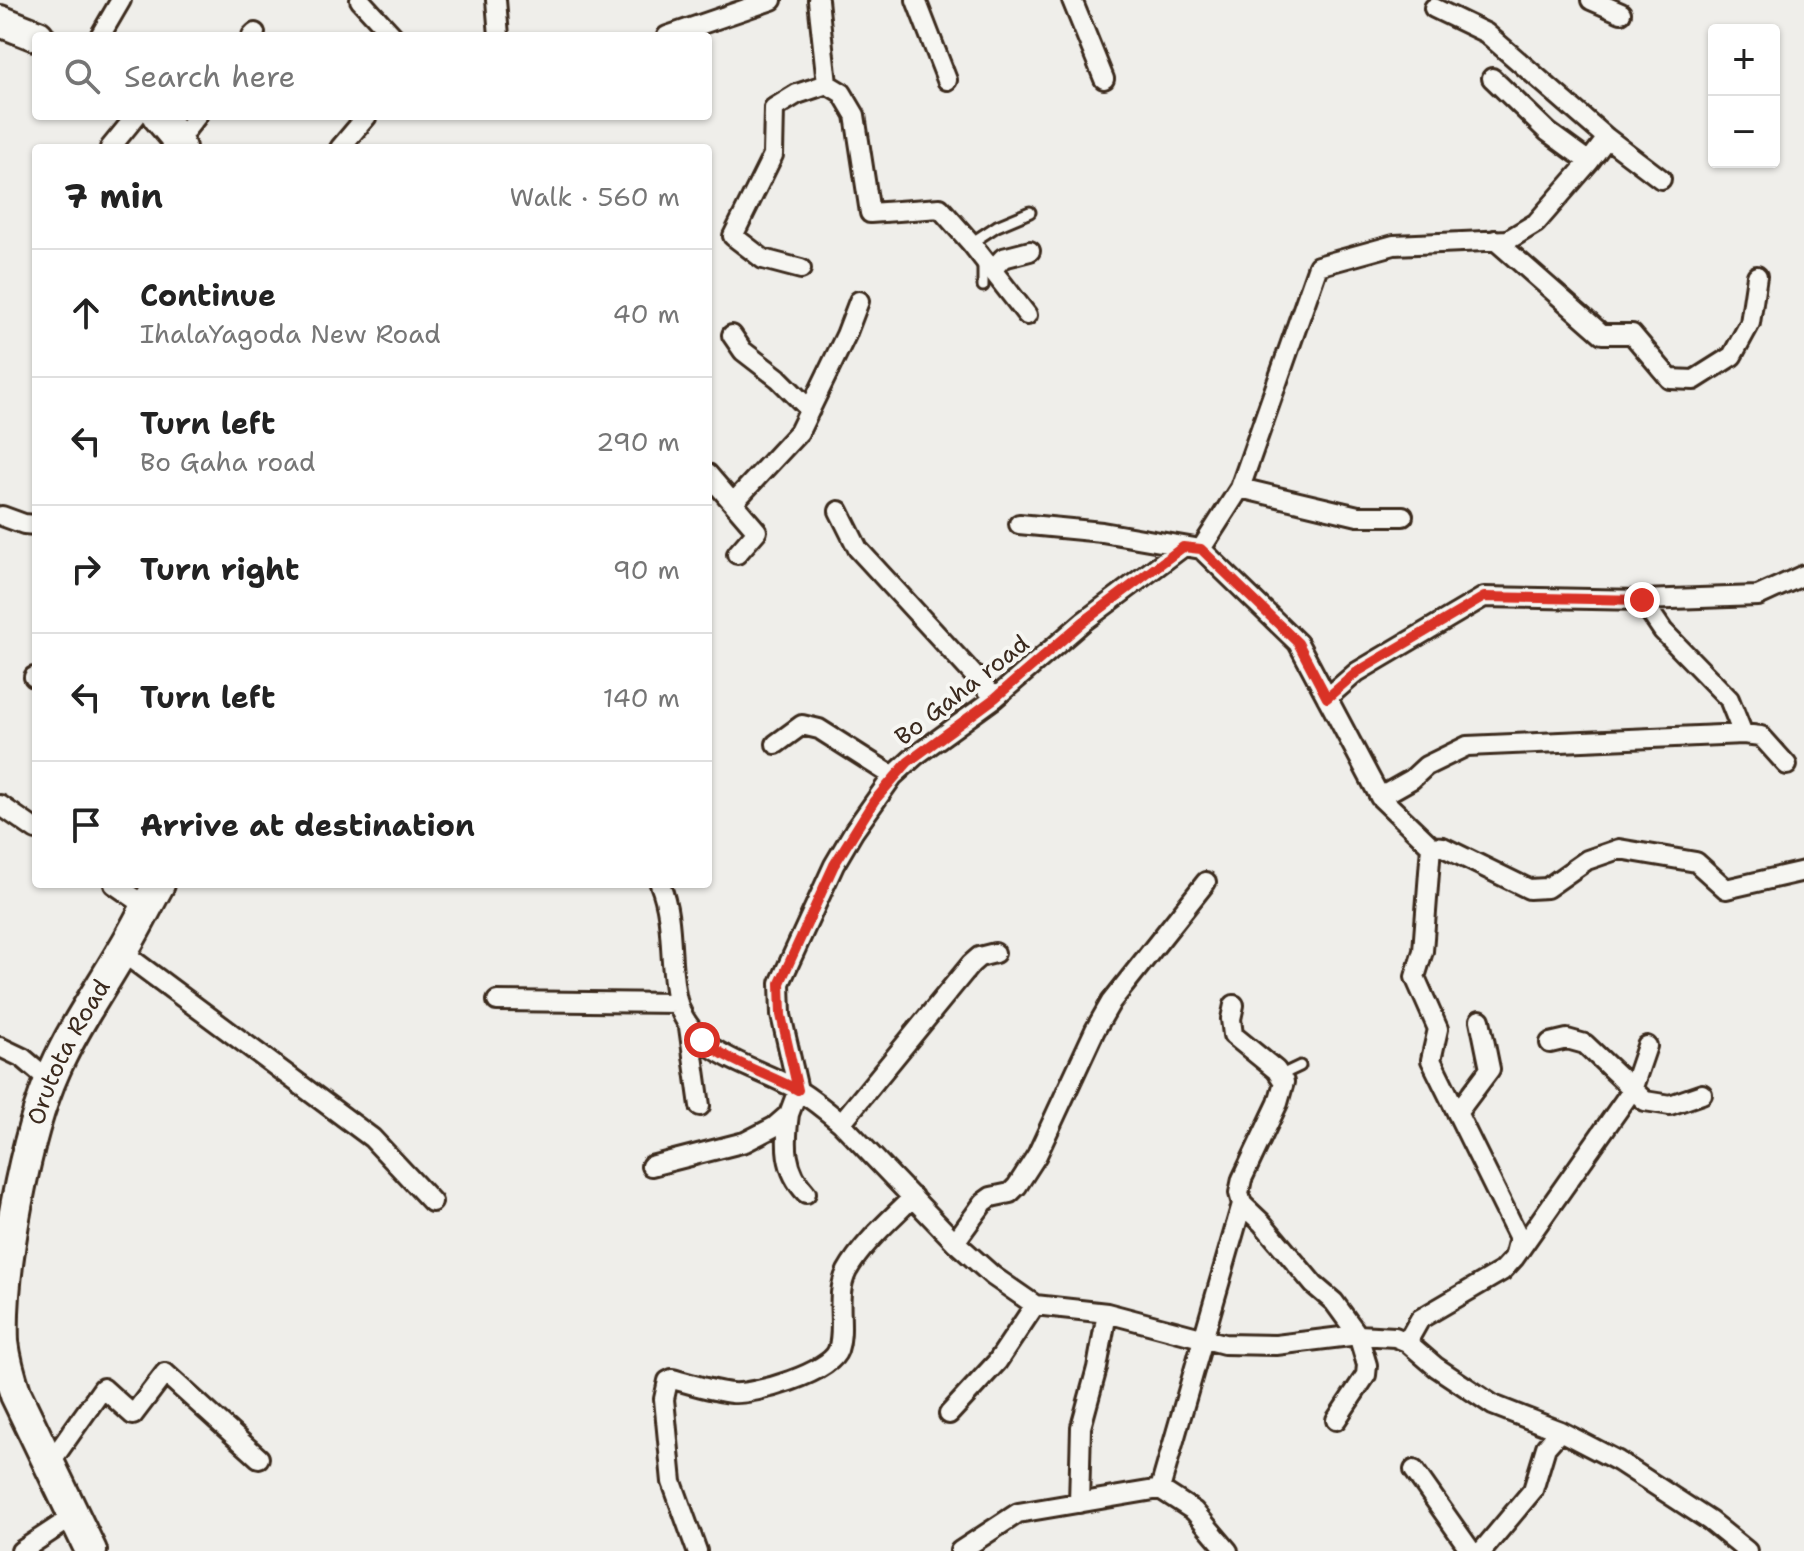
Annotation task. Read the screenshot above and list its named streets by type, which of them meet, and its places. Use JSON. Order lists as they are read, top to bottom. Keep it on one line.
{"streets":{"main road":["Orutota Road"],"street":["Bo Gaha road"]},"page":{"map_buttons":["+","−"],"search":"Search here","heading":["7 min","Walk · 560 m"],"list":[["Continue","IhalaYagoda New Road","40 m"],["Turn left","Bo Gaha road","290 m"],["Turn right","90 m"],["Turn left","140 m"],"Arrive at destination"]}}
